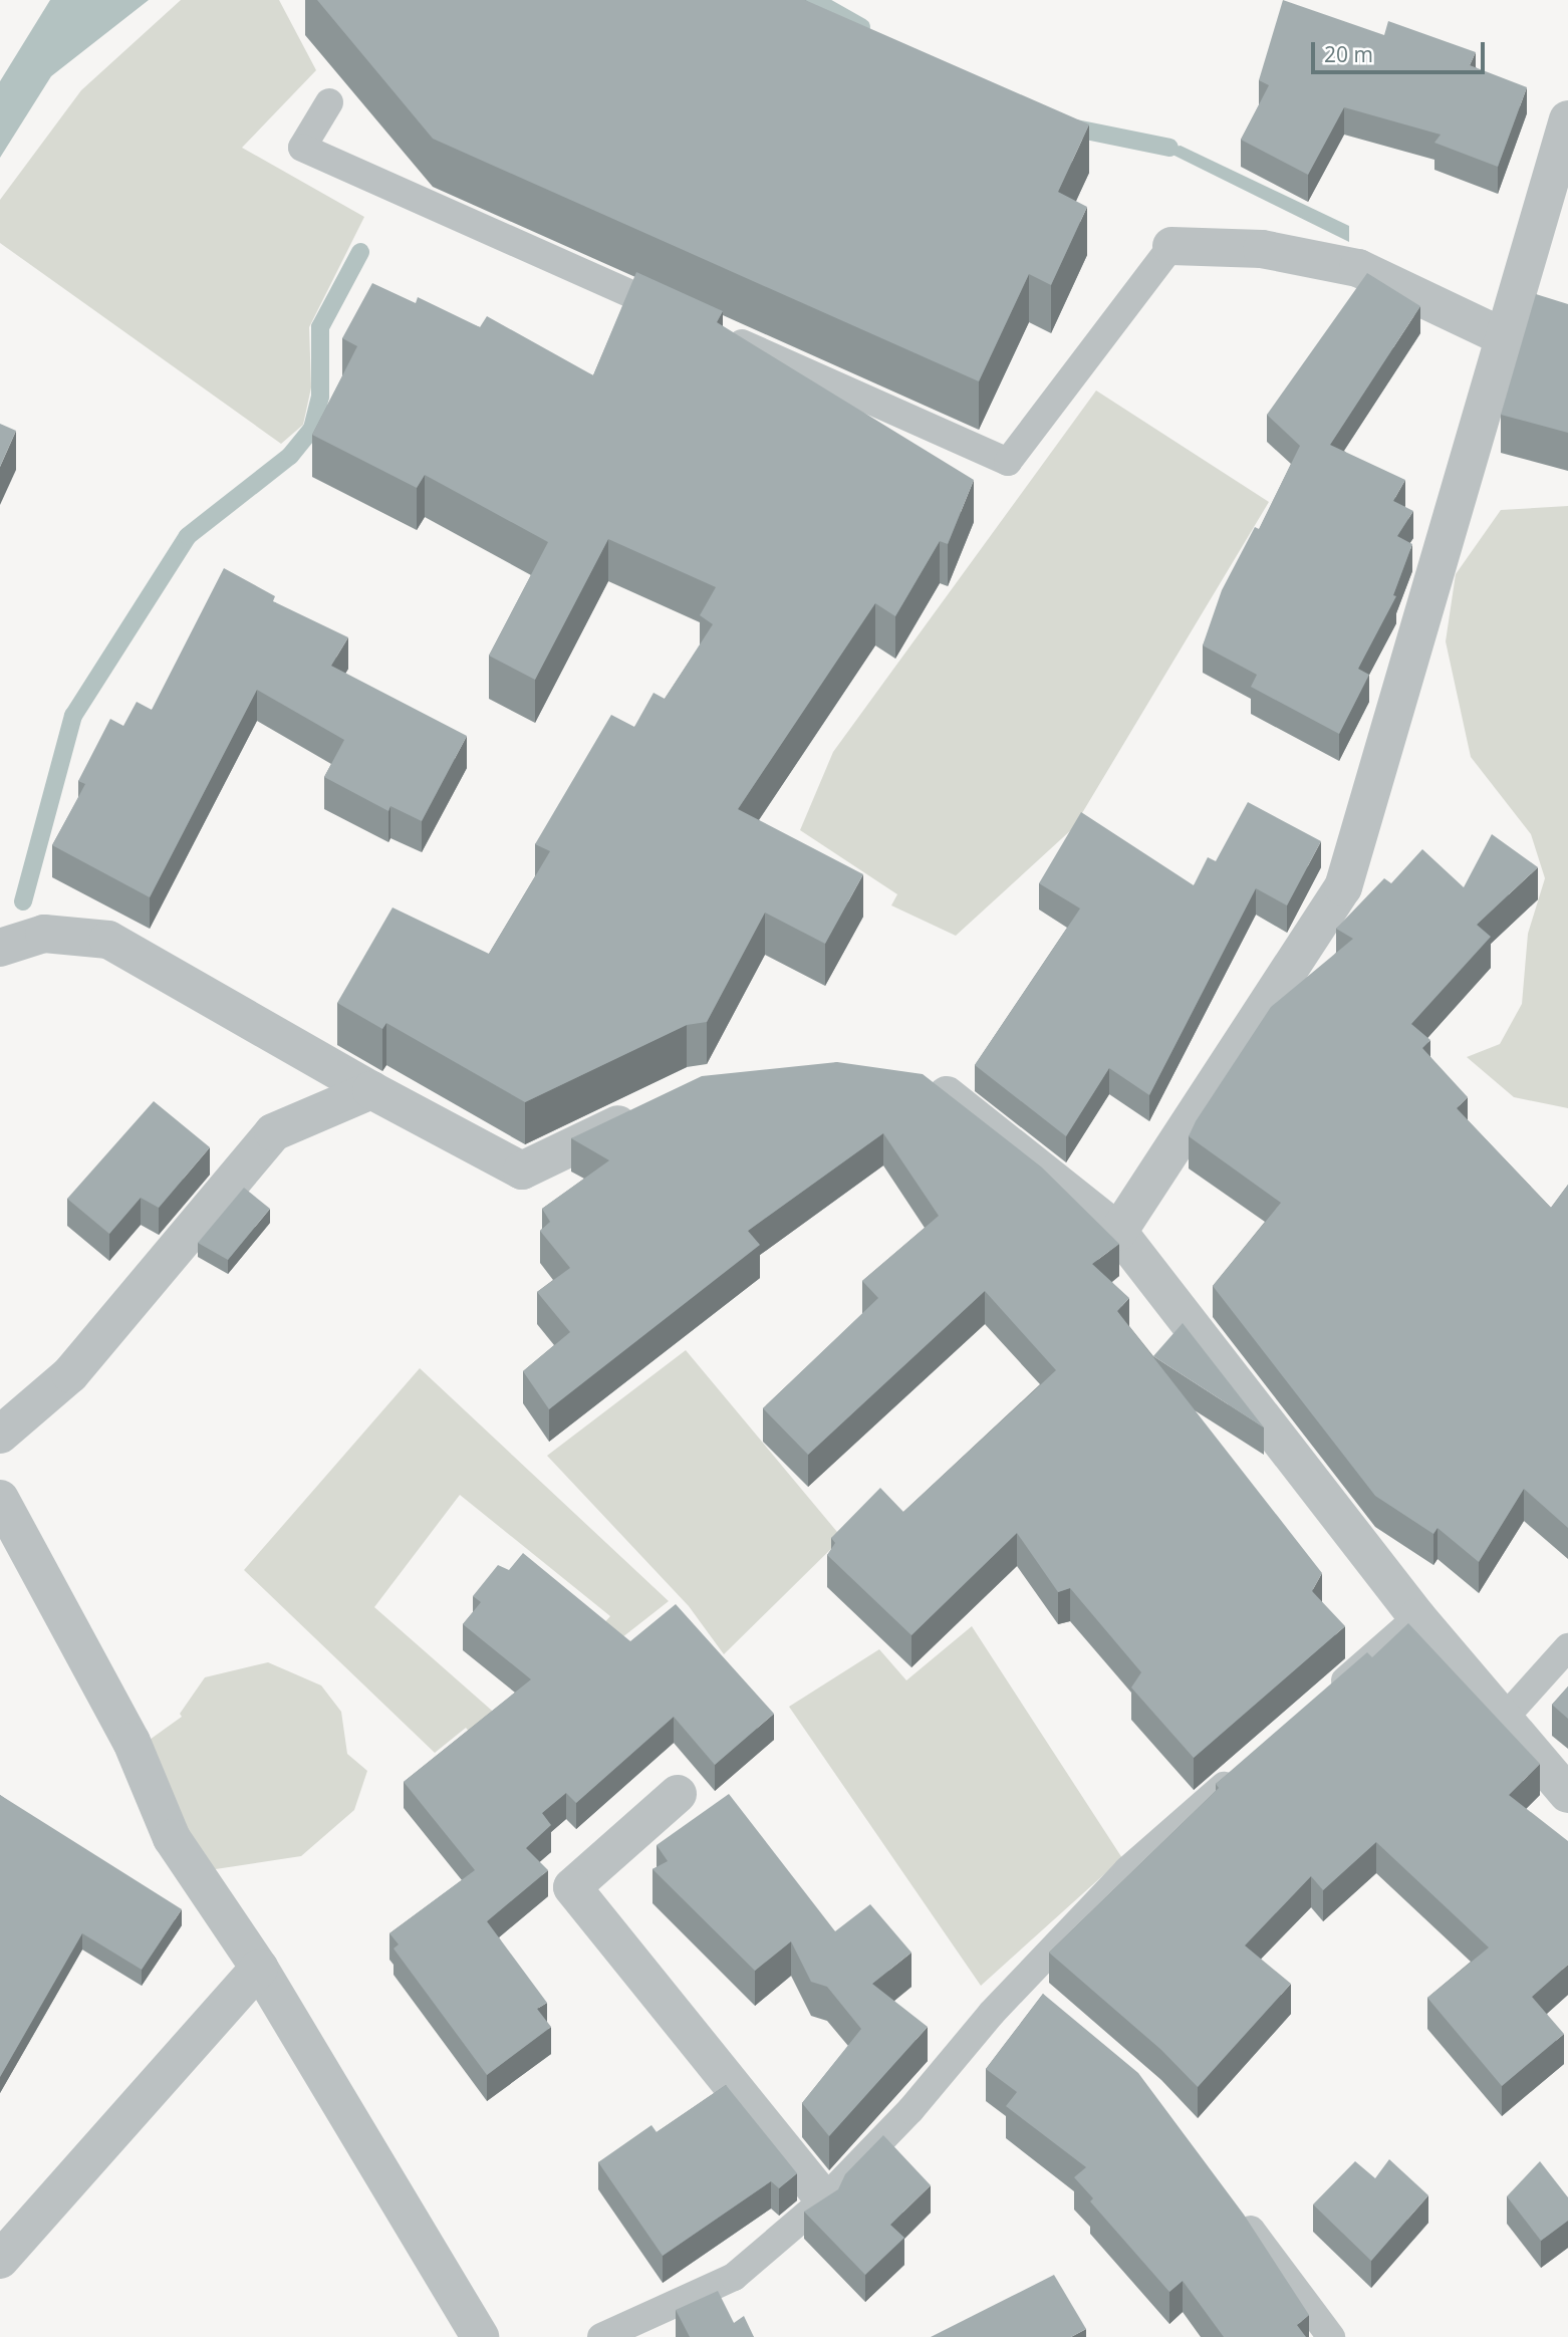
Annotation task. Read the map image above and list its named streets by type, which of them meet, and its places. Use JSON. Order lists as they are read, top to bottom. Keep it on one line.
{"scale_bar":"20 m"}
